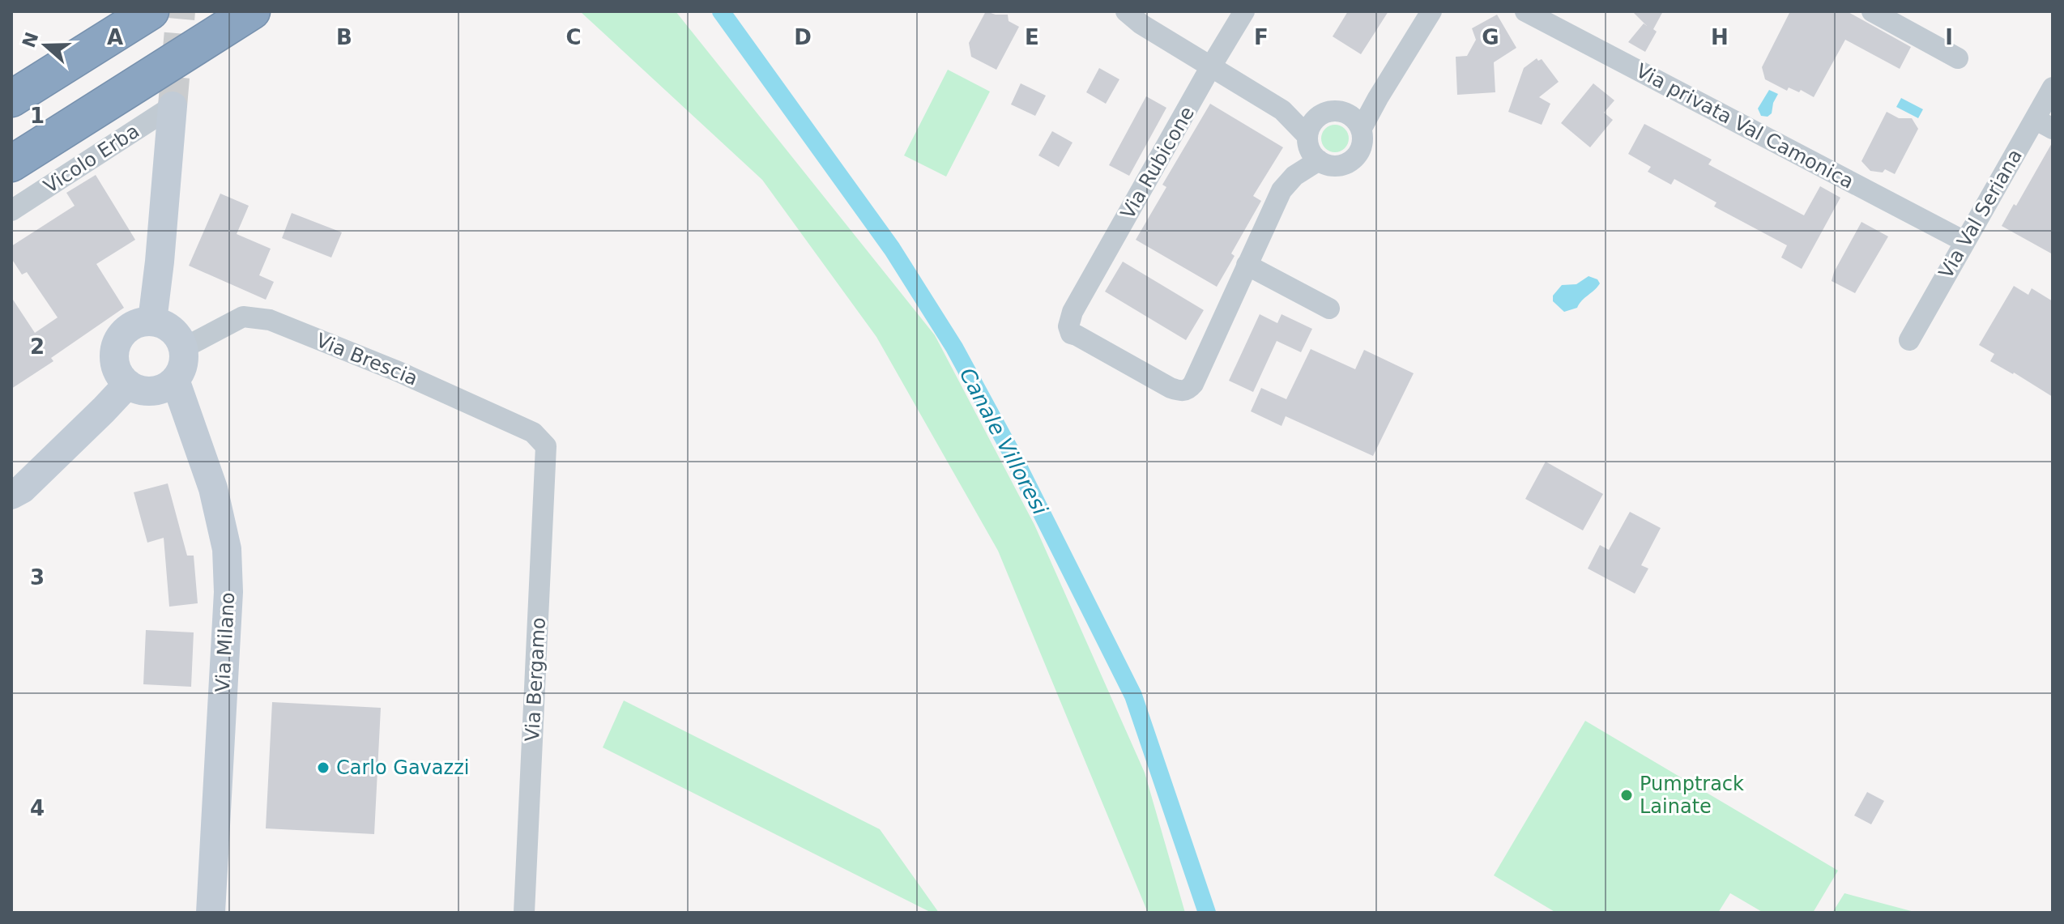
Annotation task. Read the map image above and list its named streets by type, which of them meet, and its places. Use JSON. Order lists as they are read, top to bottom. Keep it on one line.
{"streets":{"street":["Via privata Val Camonica","Vicolo Erba","Via Rubicone","Via Val Seriana","Via Brescia","Via Milano","Via Bergamo"]},"crossings":[["Via privata Val Camonica","Via Val Seriana"],["Via Brescia","Via Milano"],["Via Brescia","Via Bergamo"]],"water":["Canale Villoresi"],"places":["Carlo Gavazzi","Pumptrack Lainate"],"north":"left","grid":{"columns":["A","B","C","D","E","F","G","H","I"],"rows":["1","2","3","4"]}}
